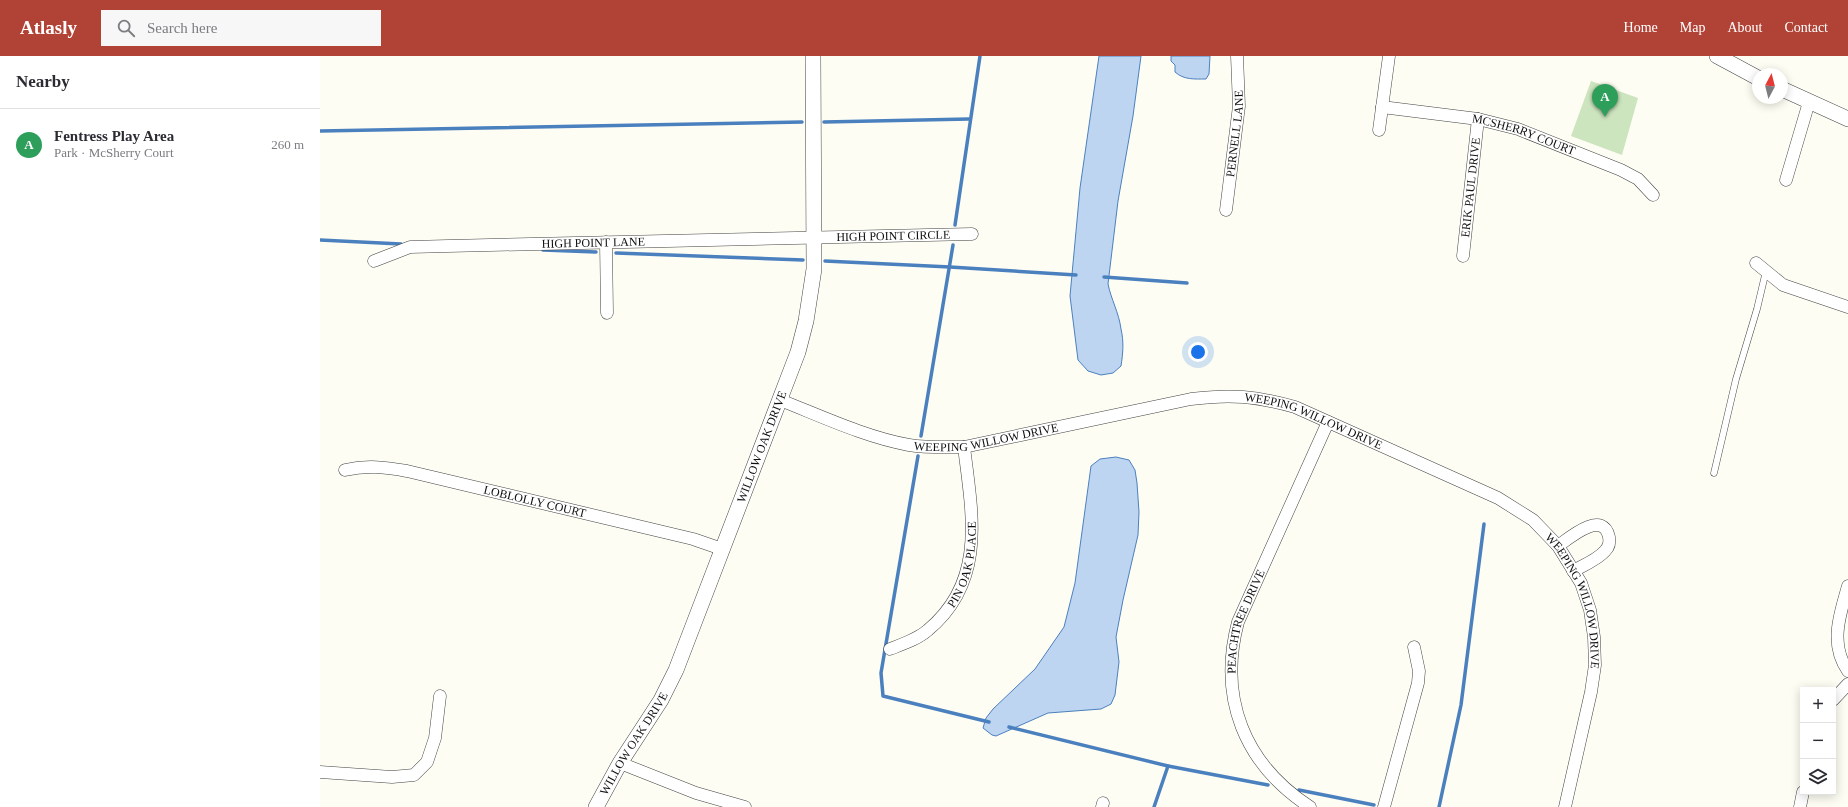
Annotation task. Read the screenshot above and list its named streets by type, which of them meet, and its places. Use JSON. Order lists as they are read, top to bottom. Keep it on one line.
{"streets":{"street":["PERNELL LANE","MCSHERRY COURT","ERIK PAUL DRIVE","HIGH POINT CIRCLE","HIGH POINT LANE","WEEPING WILLOW DRIVE","WILLOW OAK DRIVE","LOBLOLLY COURT","PIN OAK PLACE","PEACHTREE DRIVE"]},"crossings":[["MCSHERRY COURT","ERIK PAUL DRIVE"],["HIGH POINT CIRCLE","HIGH POINT LANE"],["HIGH POINT CIRCLE","WILLOW OAK DRIVE"],["HIGH POINT LANE","WILLOW OAK DRIVE"],["WEEPING WILLOW DRIVE","WILLOW OAK DRIVE"],["WEEPING WILLOW DRIVE","PIN OAK PLACE"],["WEEPING WILLOW DRIVE","PEACHTREE DRIVE"],["WILLOW OAK DRIVE","LOBLOLLY COURT"]],"north":"top","page":{"header":"Atlasly","search":"Search here","nav":["Home","Map","About","Contact"],"heading":"Nearby","pins":"A","list":[{"mark":"A","name":"Fentress Play Area","note":"Park · McSherry Court","value":"260 m"}],"map_buttons":["+","−"]}}
